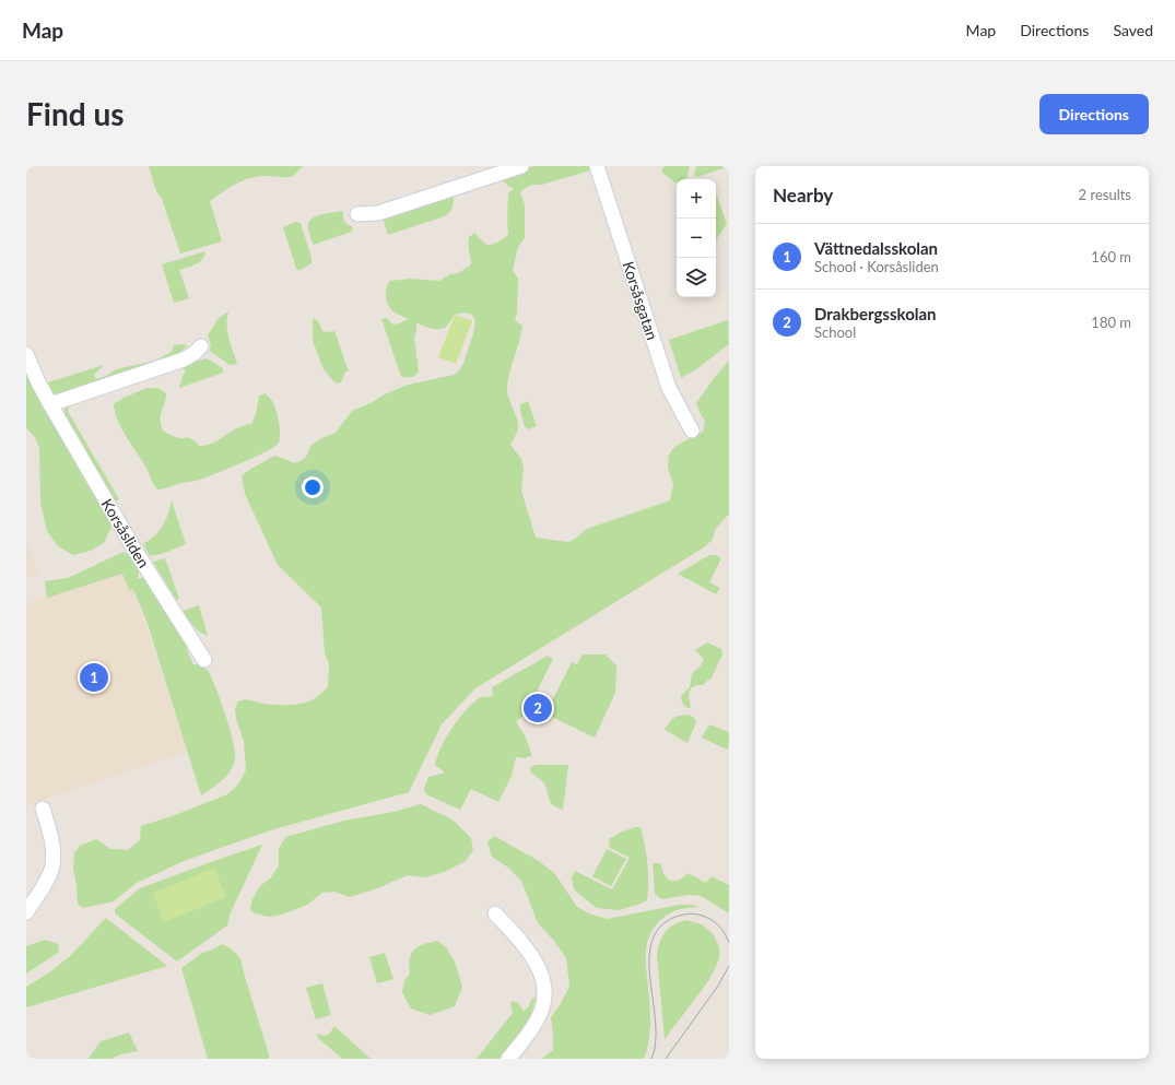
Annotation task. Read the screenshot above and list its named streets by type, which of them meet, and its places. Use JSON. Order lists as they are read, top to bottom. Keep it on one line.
{"streets":{"street":["Korsåsgatan","Korsåsliden"]},"page":{"header":"Map","nav":["Map","Directions","Saved"],"buttons":"Directions","title":"Find us","heading":["Nearby","2 results"],"map_buttons":["+","−"],"list":[{"mark":"1","name":"Vättnedalsskolan","note":"School · Korsåsliden","value":"160 m"},{"mark":"2","name":"Drakbergsskolan","note":"School","value":"180 m"}],"pins":["1","2"]}}
